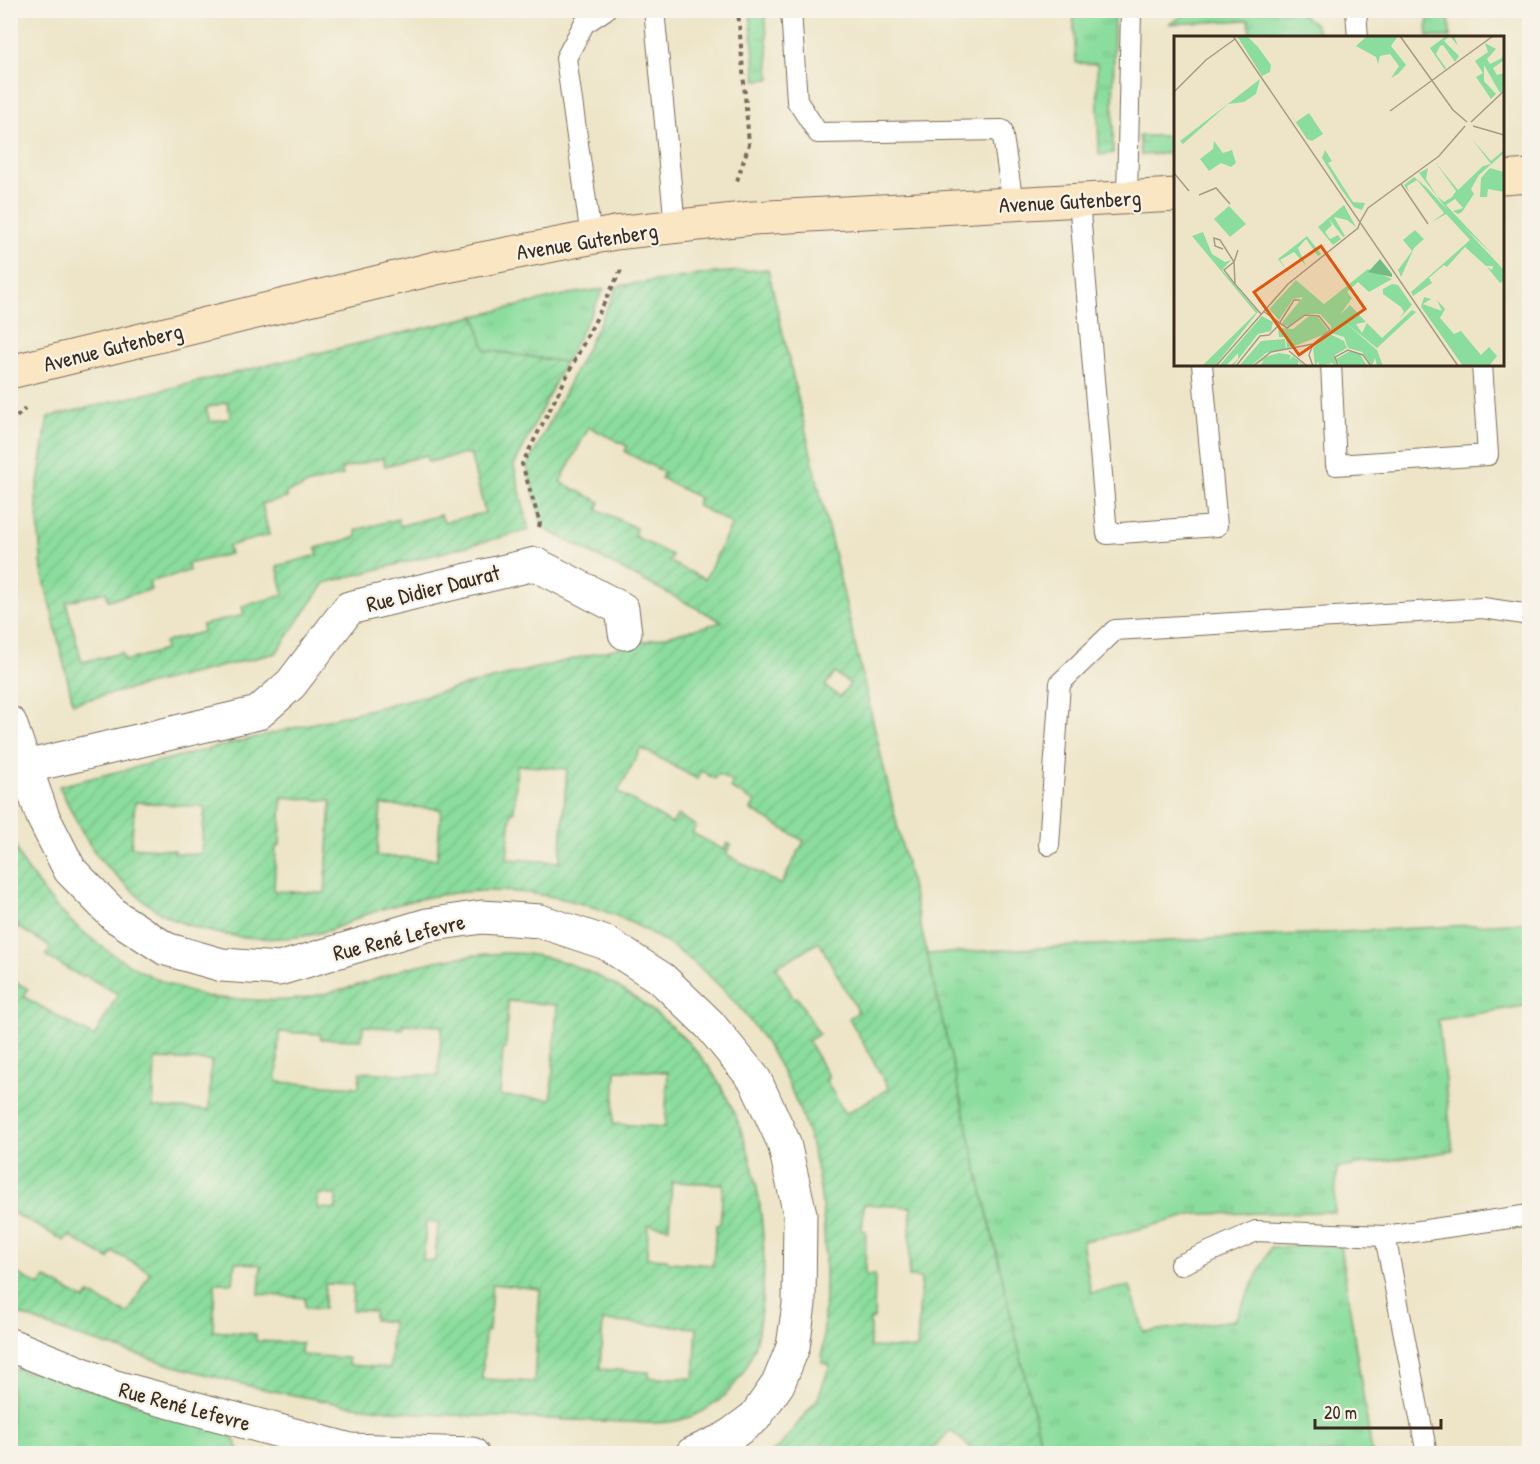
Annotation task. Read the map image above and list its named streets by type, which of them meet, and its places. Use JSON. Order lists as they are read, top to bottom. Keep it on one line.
{"streets":{"main road":["Avenue Gutenberg"],"street":["Rue Didier Daurat","Rue René Lefevre"]},"crossings":[["Rue Didier Daurat","Rue René Lefevre"]],"scale_bar":"20 m"}
